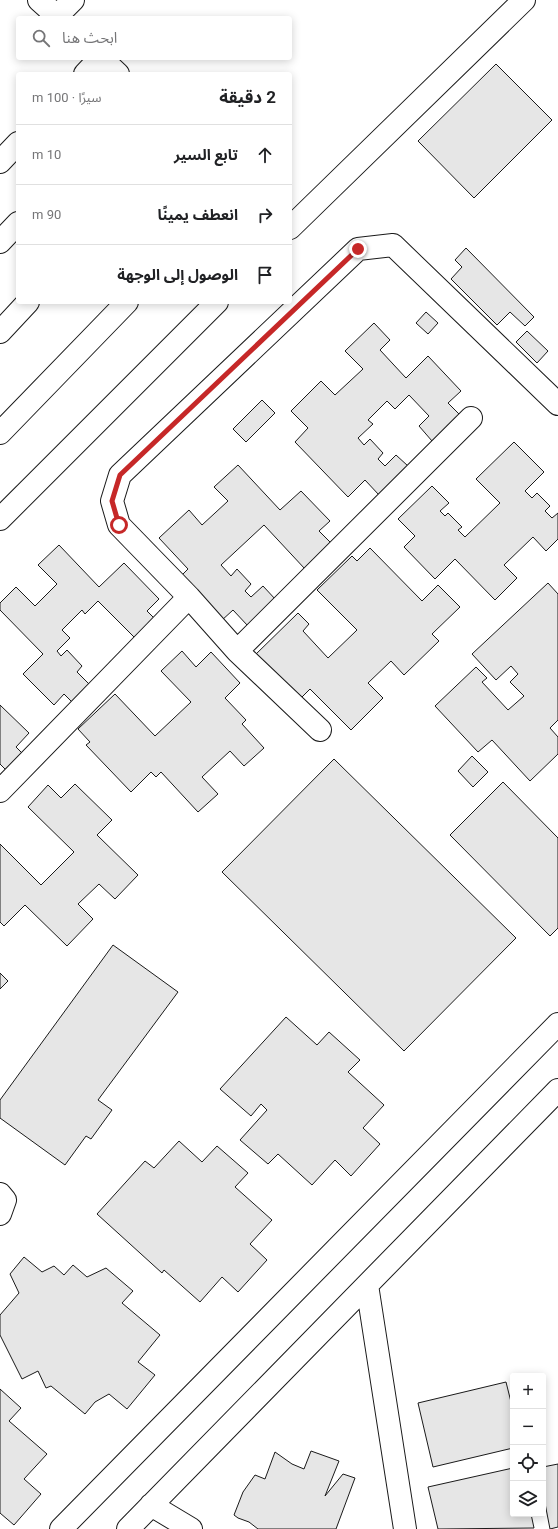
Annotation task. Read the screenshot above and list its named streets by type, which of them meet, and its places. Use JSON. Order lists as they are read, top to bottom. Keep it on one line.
{"page":{"search":"ابحث هنا","heading":["2 دقيقة","سيرًا · 100 m"],"list":[["تابع السير","10 m"],["انعطف يمينًا","90 m"],"الوصول إلى الوجهة"],"map_buttons":["+","−"]}}
